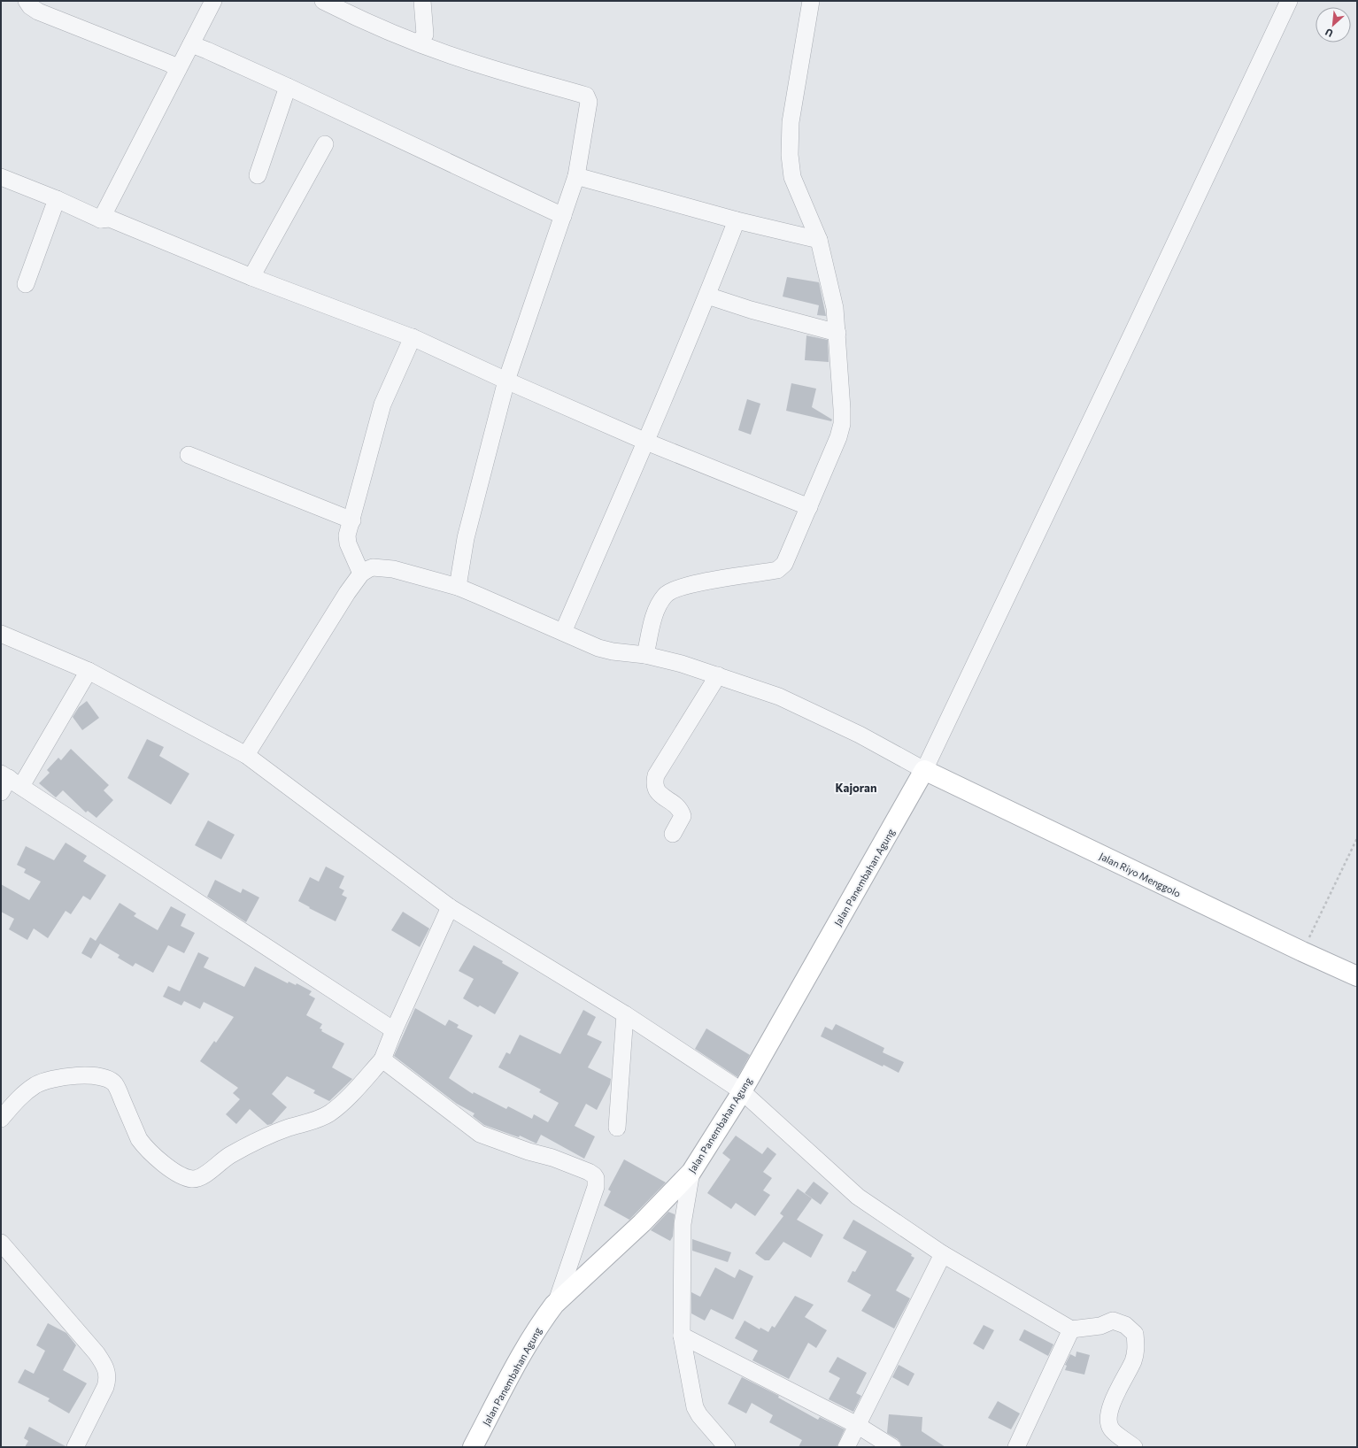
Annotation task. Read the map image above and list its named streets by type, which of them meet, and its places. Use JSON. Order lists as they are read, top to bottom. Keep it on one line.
{"streets":{"street":["Jalan Riyo Menggolo","Jalan Panembahan Agung"]},"crossings":[["Jalan Riyo Menggolo","Jalan Panembahan Agung"]],"districts":["Kajoran"],"north":"bottom left"}
